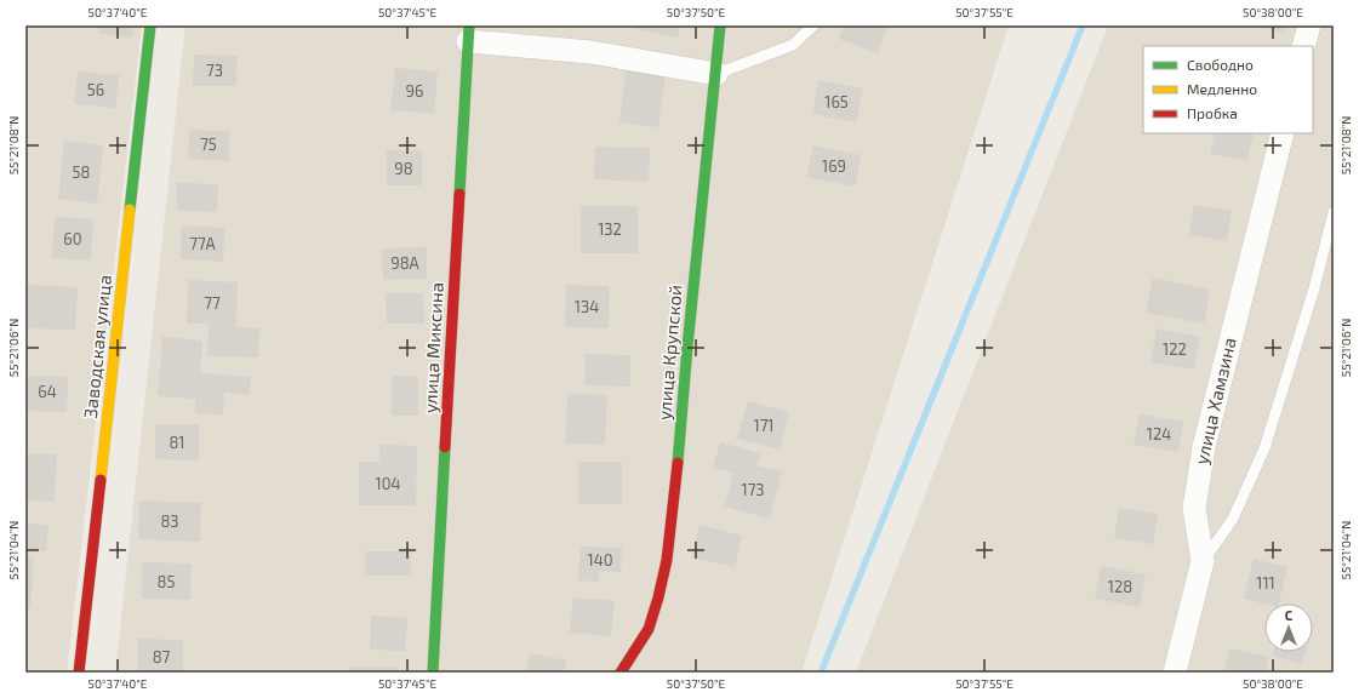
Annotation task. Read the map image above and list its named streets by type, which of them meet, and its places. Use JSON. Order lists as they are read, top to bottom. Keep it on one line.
{"streets":{"street":["Заводская улица","улица Миксина","улица Крупской","улица Хамзина"]},"house_numbers":["73","56","96","165","75","169","98","58","132","60","77А","98А","77","134","122","64","171","124","81","104","173","83","140","85","111","128","87"],"legend":["Свободно","Медленно","Пробка"],"north":"top","coordinates":["50°37'40\"E","50°37'45\"E","50°37'50\"E","50°37'55\"E","50°38'00\"E","55°21'08\"N","55°21'06\"N","55°21'04\"N"]}
